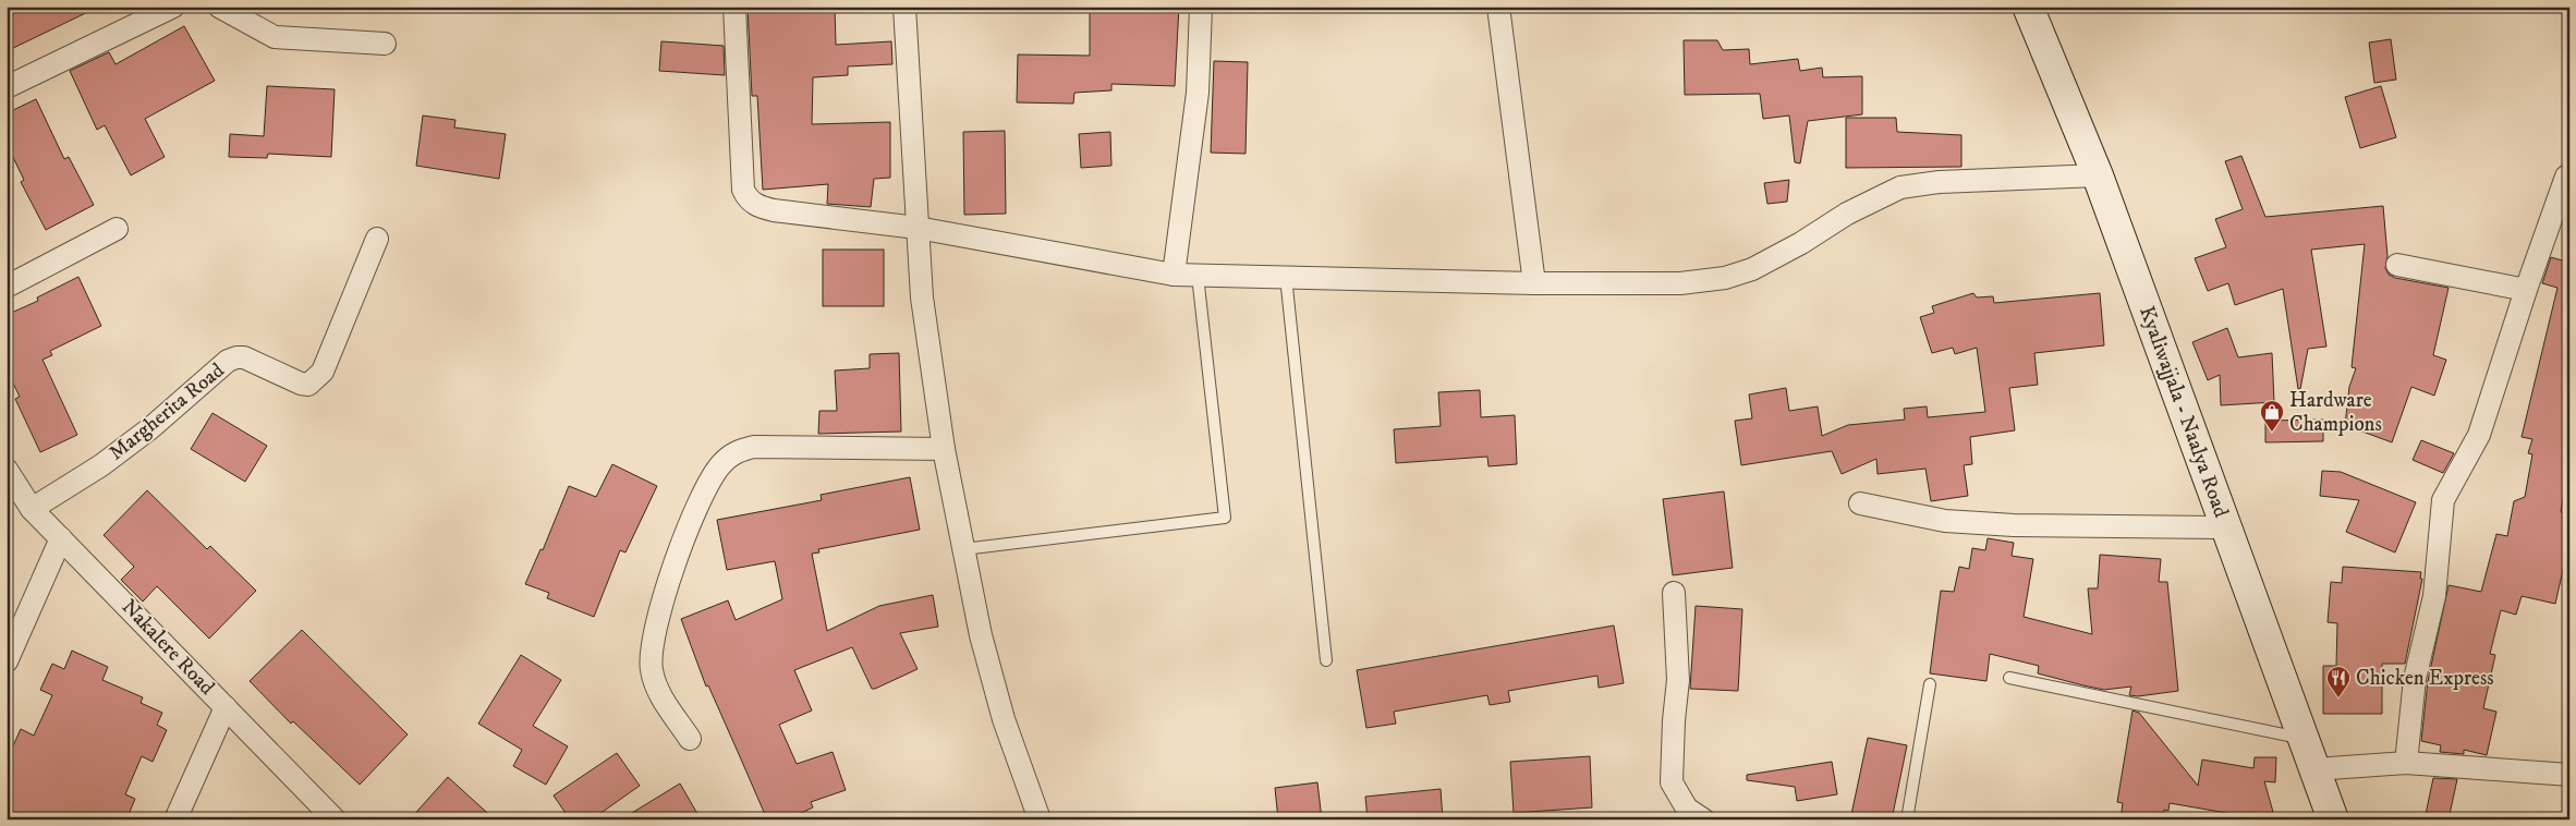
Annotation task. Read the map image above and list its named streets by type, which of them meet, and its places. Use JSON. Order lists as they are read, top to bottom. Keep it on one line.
{"streets":{"main road":["Kyaliwajjala - Naalya Road"],"street":["Margherita Road","Nakalere Road"]},"crossings":[["Margherita Road","Nakalere Road"]],"places":{"shop":["Hardware Champions"],"restaurant":["Chicken Express"]}}
